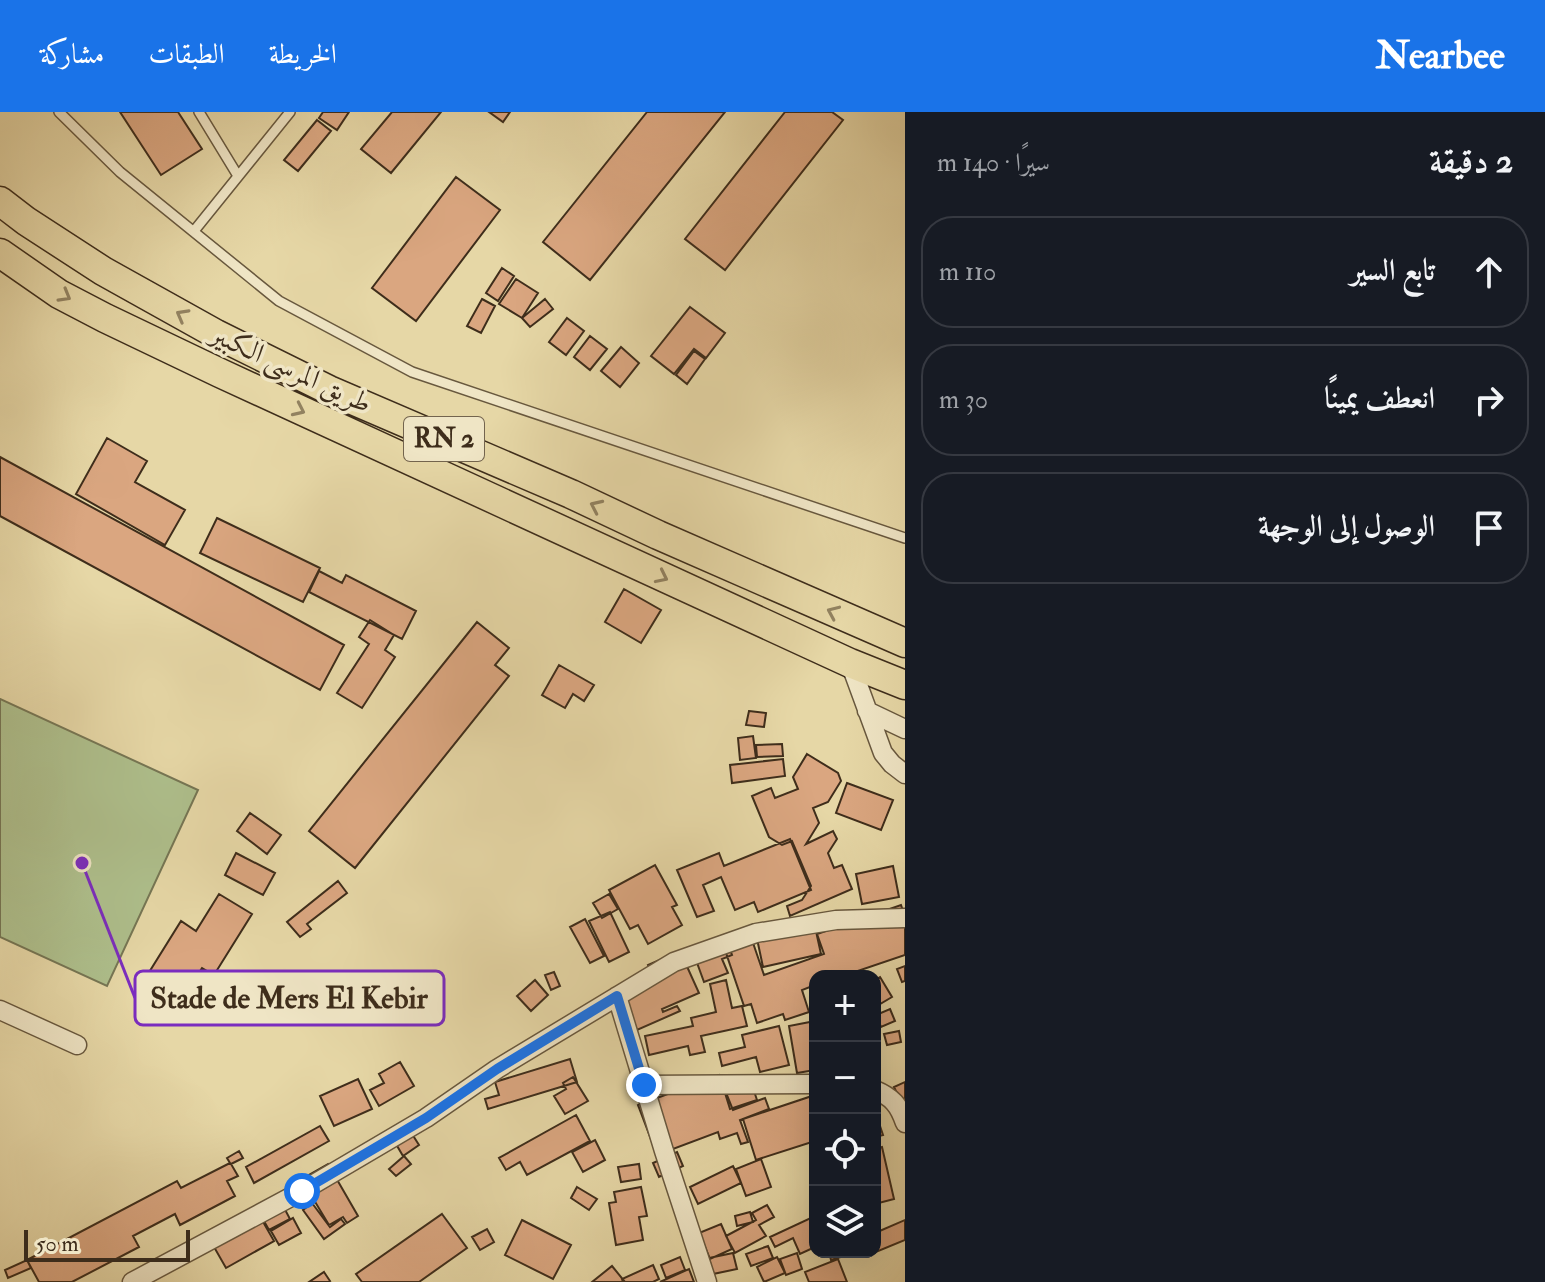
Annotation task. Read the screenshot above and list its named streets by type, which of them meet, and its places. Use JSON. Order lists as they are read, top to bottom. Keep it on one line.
{"streets":{"main road":["طريق المرسى الكبير","RN 2"]},"places":["Stade de Mers El Kebir"],"scale_bar":"50 m","page":{"header":"Nearbee","nav":["الخريطة","الطبقات","مشاركة"],"heading":["2 دقيقة","سيرًا · 140 m"],"list":[["تابع السير","110 m"],["انعطف يمينًا","30 m"],"الوصول إلى الوجهة"],"map_buttons":["+","−"],"scale":"50 m"}}
